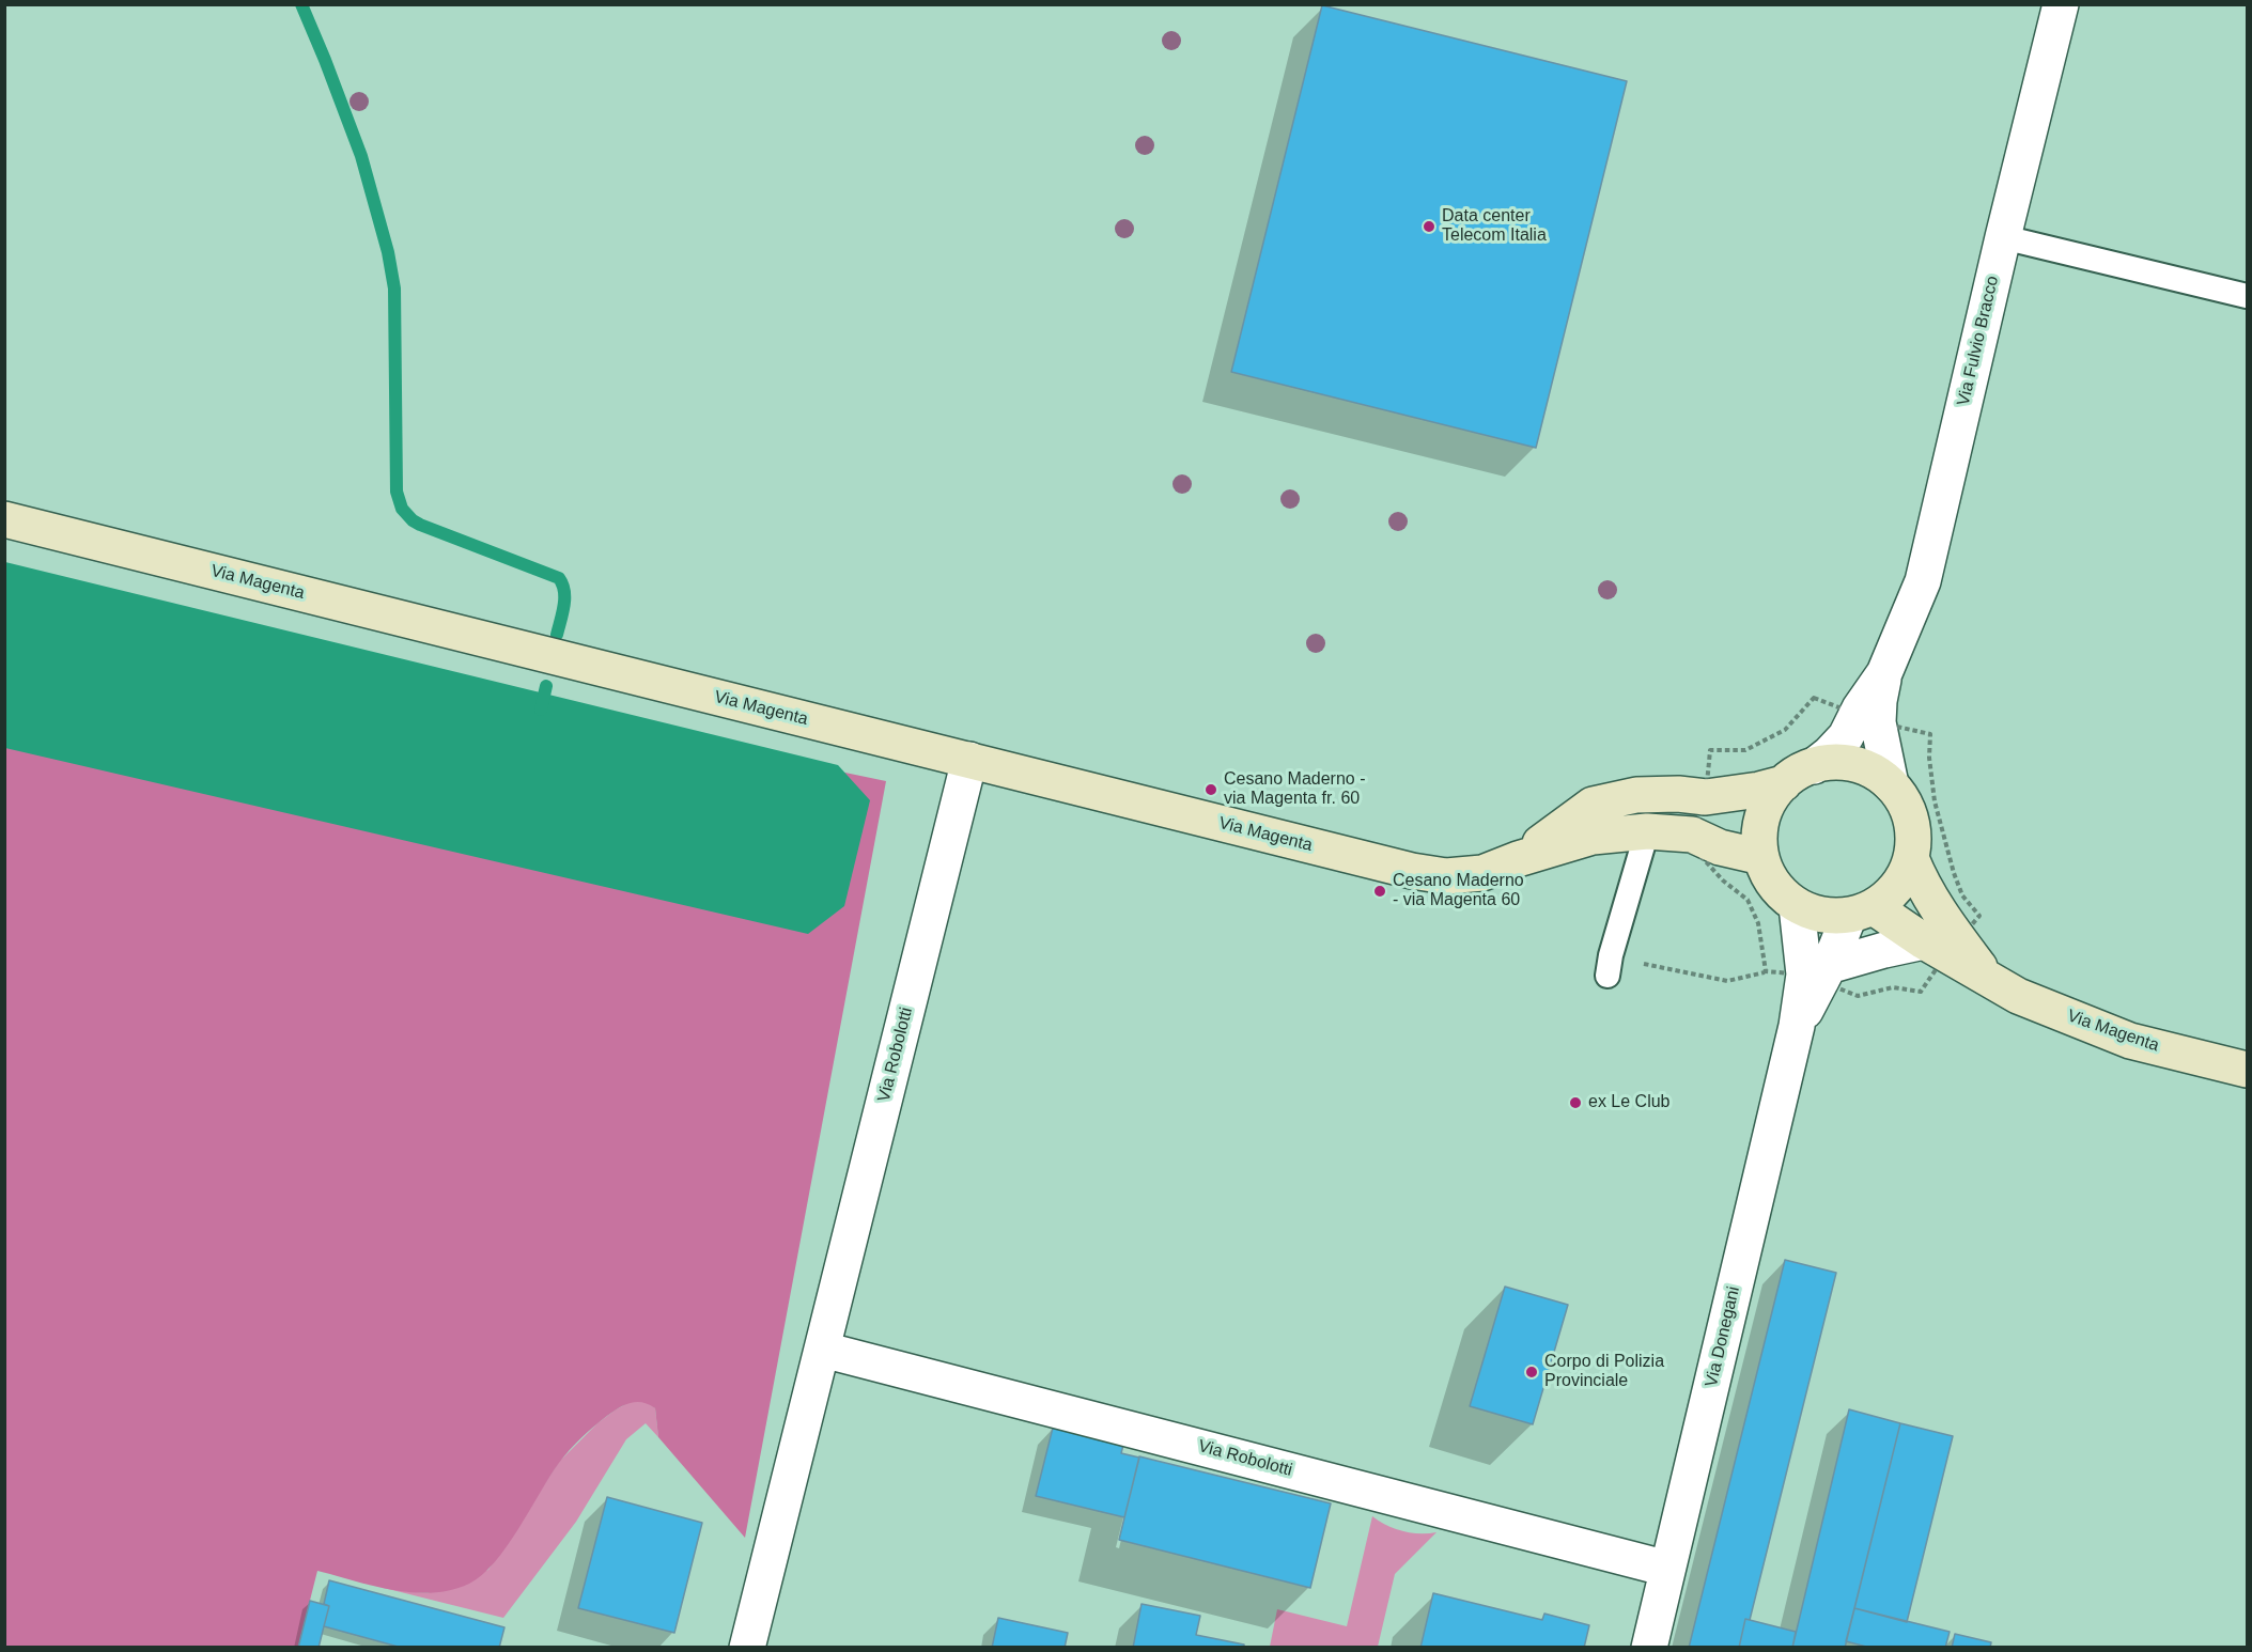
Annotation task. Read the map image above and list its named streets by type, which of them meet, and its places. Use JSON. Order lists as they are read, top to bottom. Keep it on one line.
{"streets":{"street":["Via Fulvio Bracco","Via Magenta","Via Robolotti","Via Donegani"]},"crossings":[["Via Fulvio Bracco","Via Magenta"],["Via Fulvio Bracco","Via Donegani"],["Via Magenta","Via Robolotti"],["Via Magenta","Via Donegani"],["Via Robolotti","Via Donegani"]],"places":["Data center Telecom Italia","Cesano Maderno - via Magenta fr. 60","Cesano Maderno - via Magenta 60","ex Le Club","Corpo di Polizia Provinciale"]}
